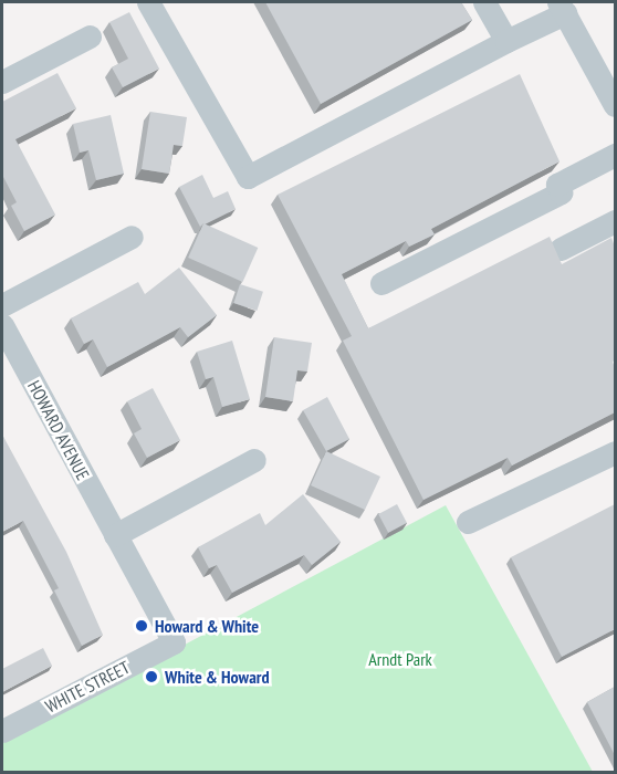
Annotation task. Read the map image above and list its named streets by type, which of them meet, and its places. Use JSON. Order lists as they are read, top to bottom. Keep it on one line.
{"streets":{"street":["HOWARD AVENUE","WHITE STREET"]},"crossings":[["HOWARD AVENUE","WHITE STREET"]],"parks":["Arndt Park"],"places":["Howard & White","White & Howard"]}
